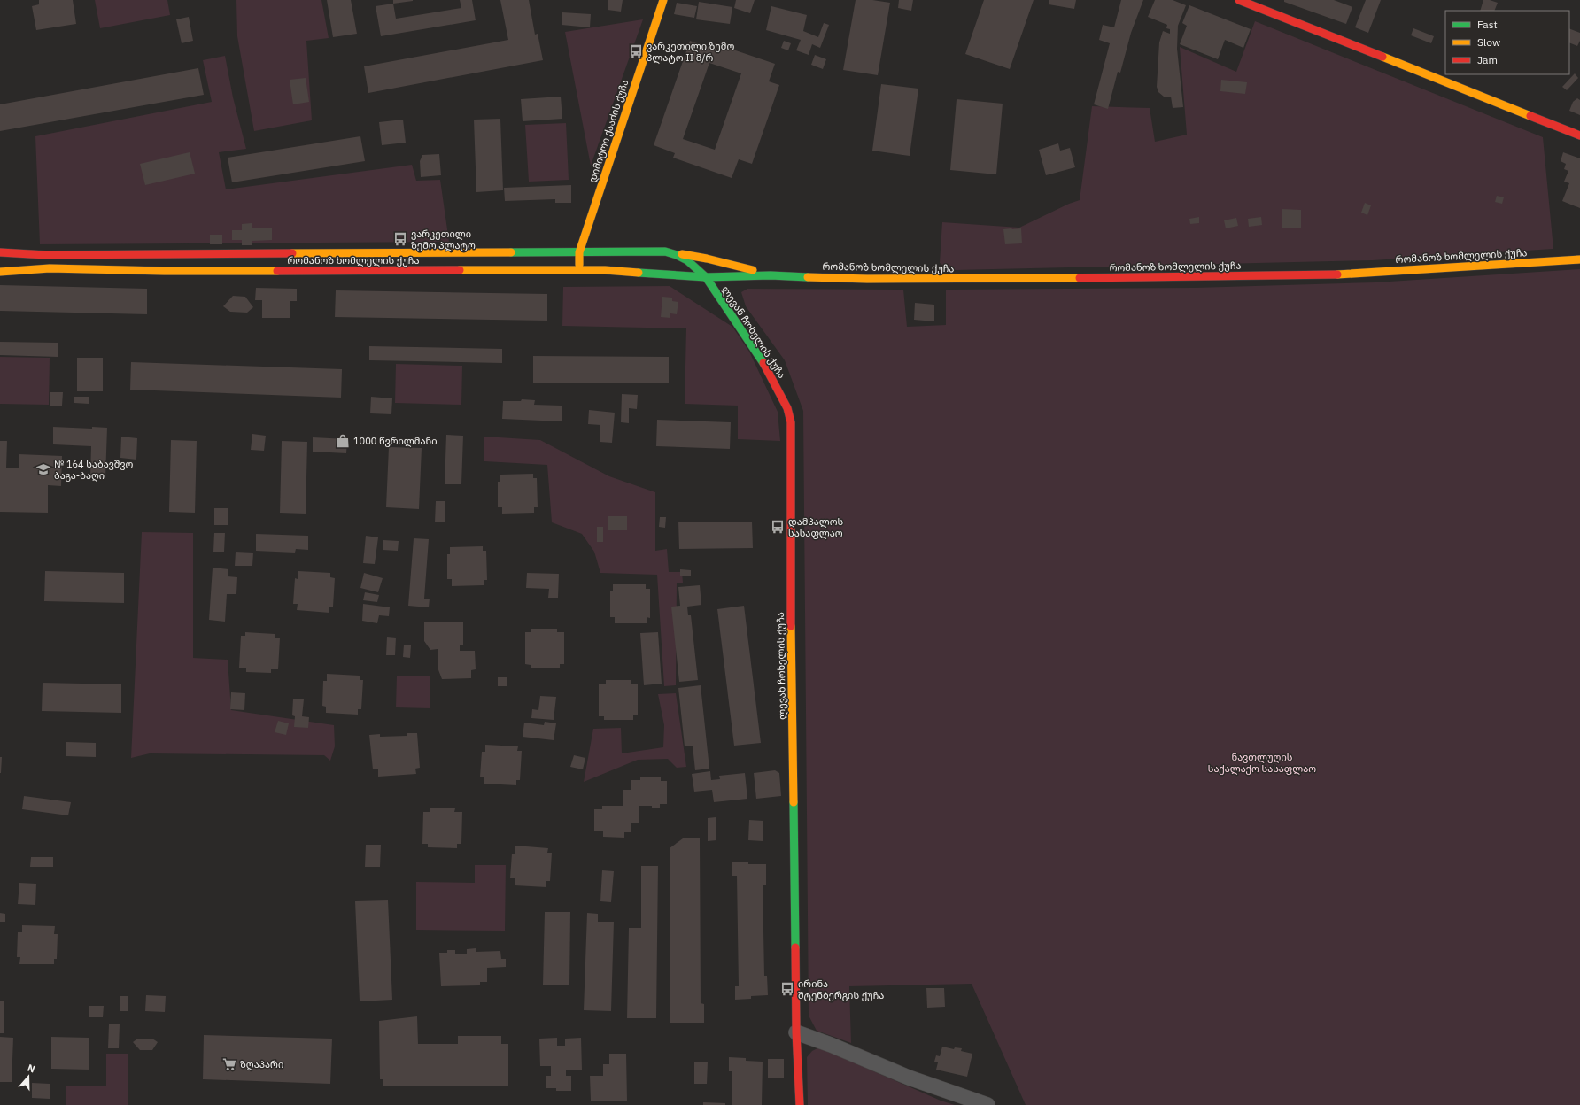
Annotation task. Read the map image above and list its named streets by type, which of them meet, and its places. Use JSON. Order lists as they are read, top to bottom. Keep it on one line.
{"streets":{"street":["დიმიტრი ქააძის ქუჩა","რომანოზ ხომლელის ქუჩა","ლევან ჩოხელის ქუჩა"]},"crossings":[["დიმიტრი ქააძის ქუჩა","რომანოზ ხომლელის ქუჩა"],["რომანოზ ხომლელის ქუჩა","ლევან ჩოხელის ქუჩა"]],"parks":["ნავთლუღის საქალაქო სასაფლაო"],"places":{"bus stop":["ვარკეთილი ზემო პლატო II მ/რ","ვარკეთილი ზემო პლატო","დამპალოს სასაფლაო","ირინა შტენბერგის ქუჩა"],"shop":["1000 წვრილმანი"],"school or university":["№ 164 საბავშვო ბაგა-ბაღი"],"supermarket":["ზღაპარი"]},"legend":["Fast","Slow","Jam"],"north":"top"}
